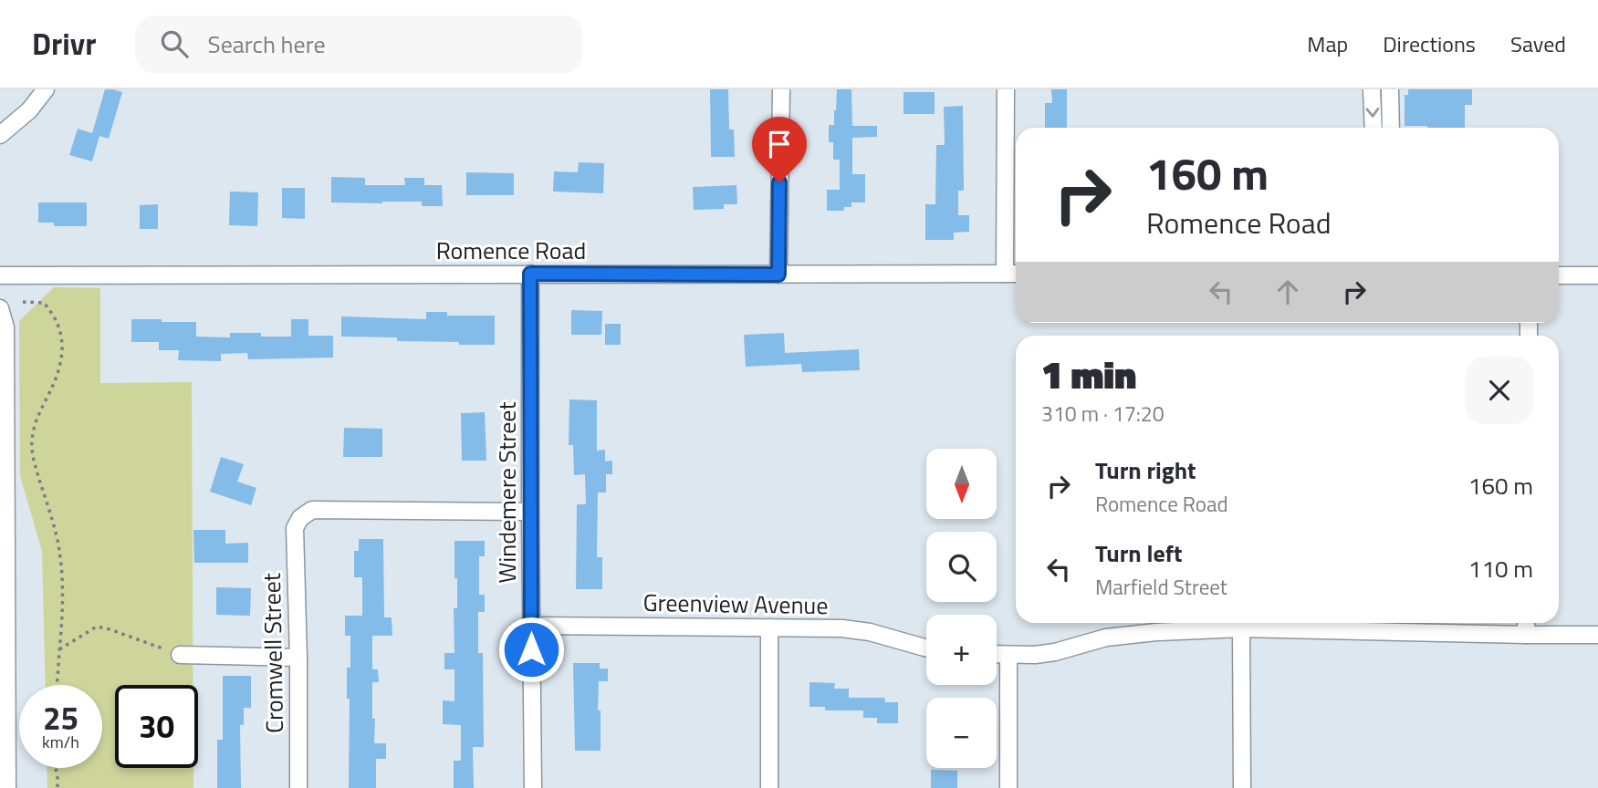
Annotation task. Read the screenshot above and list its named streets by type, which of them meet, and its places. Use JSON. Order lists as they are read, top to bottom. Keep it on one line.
{"streets":{"street":["Romence Road","Windemere Street","Greenview Avenue","Cromwell Street"]},"crossings":[["Romence Road","Windemere Street"],["Windemere Street","Greenview Avenue"],["Windemere Street","Cromwell Street"]],"north":"bottom","page":{"header":"Drivr","search":"Search here","nav":["Map","Directions","Saved"],"turn":["160 m","Romence Road"],"heading":["1 min","310 m · 17:20"],"list":[{"name":"Turn right","note":"Romence Road","value":"160 m"},{"name":"Turn left","note":"Marfield Street","value":"110 m"}],"map_buttons":["+","−"],"speed":"25 km/h","limit":"30"}}
